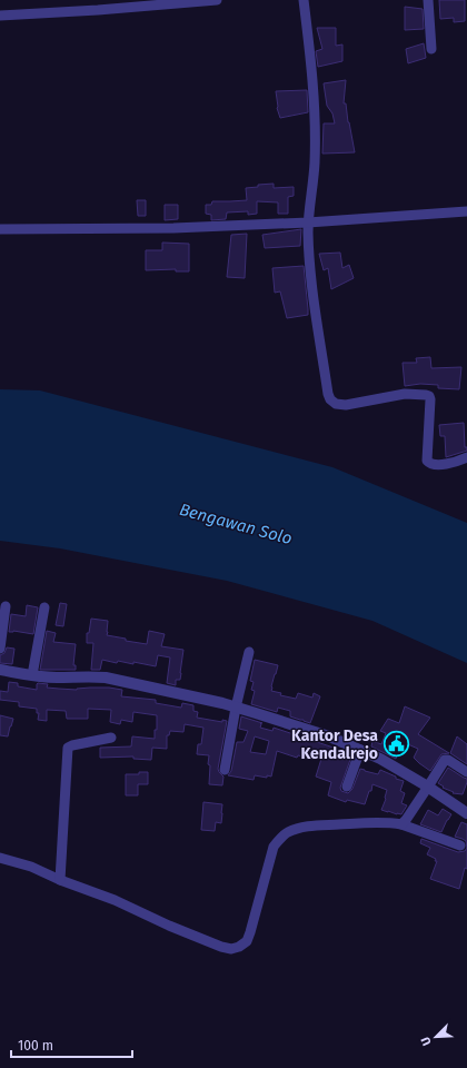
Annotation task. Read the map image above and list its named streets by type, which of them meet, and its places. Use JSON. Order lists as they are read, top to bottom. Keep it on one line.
{"water":["Bengawan Solo"],"places":{"public building":["Kantor Desa Kendalrejo"]},"scale_bar":"100 m","north":"bottom left"}
